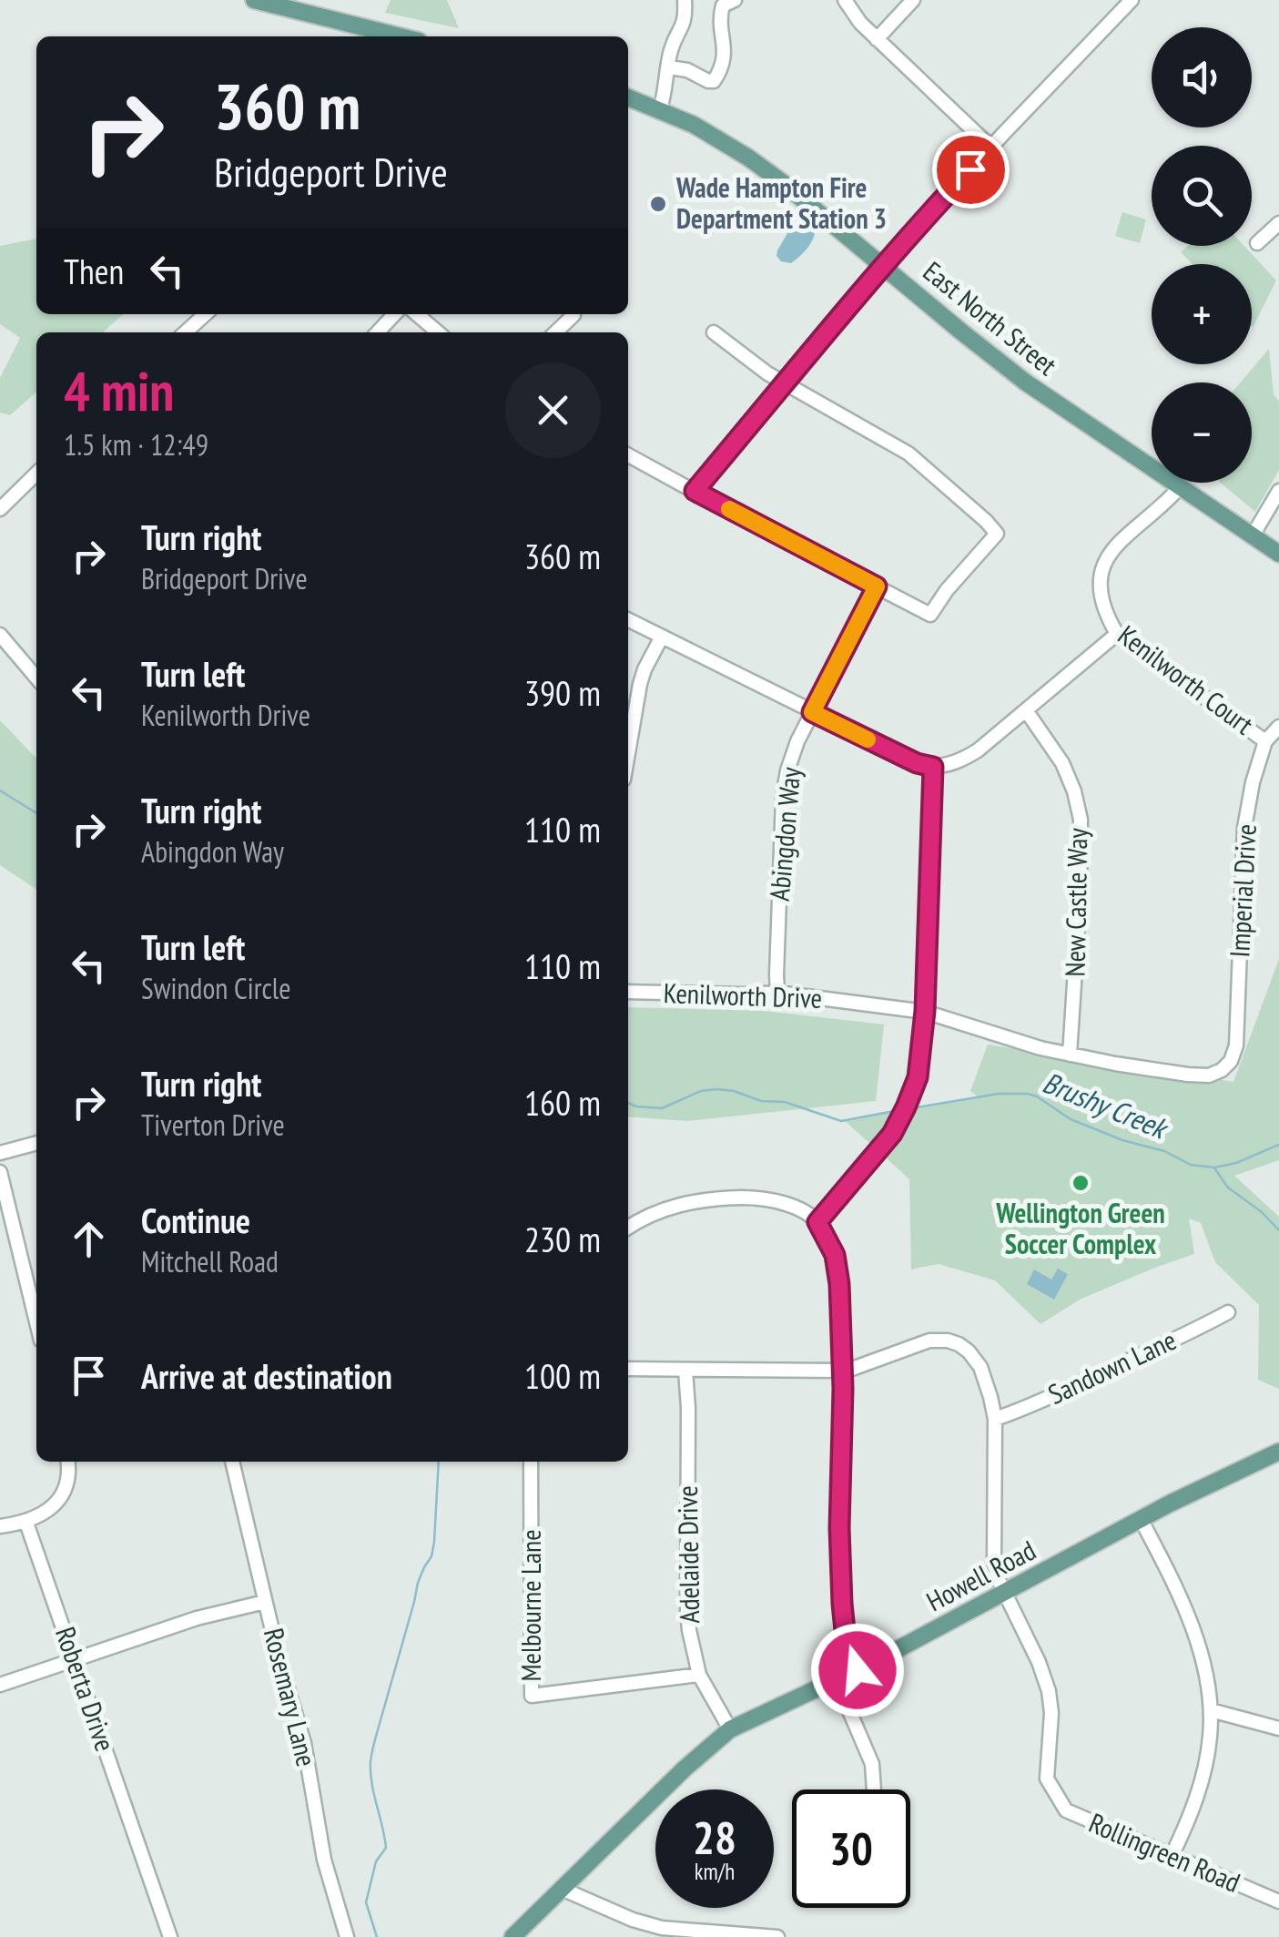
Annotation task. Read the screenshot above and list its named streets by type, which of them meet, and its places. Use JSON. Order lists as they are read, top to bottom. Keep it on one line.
{"streets":{"main road":["East North Street","Howell Road"],"street":["Kenilworth Court","Abingdon Way","Imperial Drive","New Castle Way","Kenilworth Drive","Sandown Lane","Adelaide Drive","Melbourne Lane","Roberta Drive","Rosemary Lane","Rollingreen Road"]},"crossings":[["East North Street","Kenilworth Court"],["Kenilworth Court","Imperial Drive"],["Abingdon Way","Kenilworth Drive"],["Imperial Drive","Kenilworth Drive"],["New Castle Way","Kenilworth Drive"],["Sandown Lane","Rollingreen Road"],["Adelaide Drive","Howell Road"],["Adelaide Drive","Melbourne Lane"],["Adelaide Drive","Rollingreen Road"],["Howell Road","Rollingreen Road"]],"water":["Brushy Creek"],"places":["Wade Hampton Fire Department Station 3","Wellington Green Soccer Complex"],"page":{"map_buttons":["+","−"],"turn":["360 m","Bridgeport Drive"],"then":"Then","heading":["4 min","1.5 km · 12:49"],"list":[{"name":"Turn right","note":"Bridgeport Drive","value":"360 m"},{"name":"Turn left","note":"Kenilworth Drive","value":"390 m"},{"name":"Turn right","note":"Abingdon Way","value":"110 m"},{"name":"Turn left","note":"Swindon Circle","value":"110 m"},{"name":"Turn right","note":"Tiverton Drive","value":"160 m"},{"name":"Continue","note":"Mitchell Road","value":"230 m"},{"name":"Arrive at destination","value":"100 m"}],"speed":"28 km/h","limit":"30"}}
